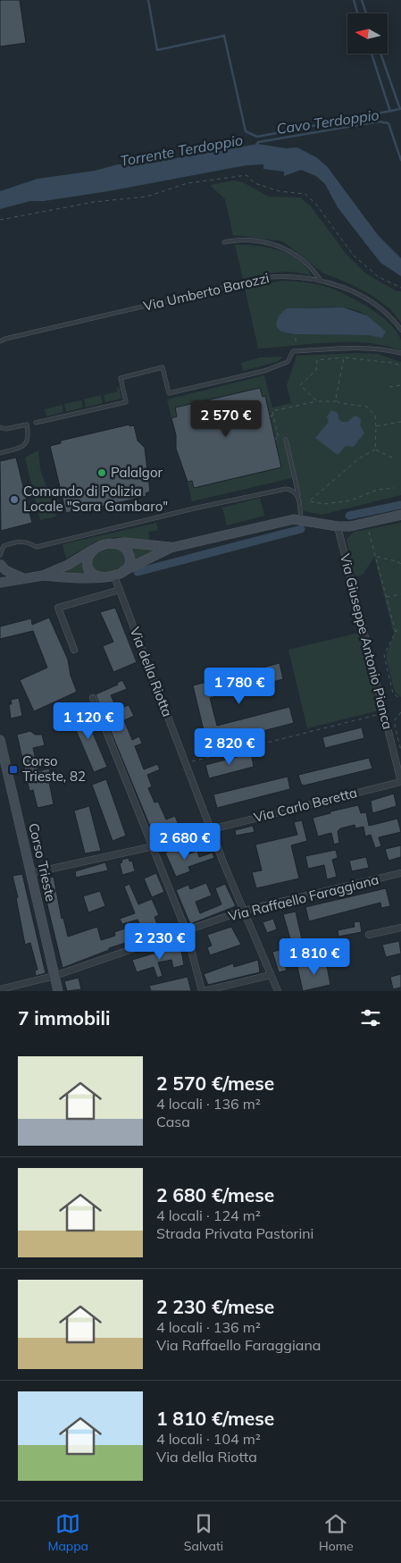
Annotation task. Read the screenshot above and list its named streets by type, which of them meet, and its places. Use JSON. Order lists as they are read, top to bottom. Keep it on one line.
{"streets":{"street":["Via Giuseppe Antonio Pianca","Via della Riotta","Via Carlo Beretta","Corso Trieste","Via Raffaello Faraggiana"],"lane":["Via Umberto Barozzi"]},"crossings":[["Via Giuseppe Antonio Pianca","Via Carlo Beretta"],["Via della Riotta","Via Carlo Beretta"],["Via della Riotta","Via Raffaello Faraggiana"],["Corso Trieste","Via Raffaello Faraggiana"]],"water":["Cavo Terdoppio","Torrente Terdoppio"],"places":{"other":["PalaIgor","Comando di Polizia Locale \"Sara Gambaro\""],"transit":["Corso Trieste, 82"]},"north":"left","page":{"price":["2 570 €","1 780 €","1 120 €","2 820 €","2 680 €","2 230 €","1 810 €"],"heading":"7 immobili","list":[{"name":"2 570 €/mese","note":"4 locali · 136 m² · Casa"},{"name":"2 680 €/mese","note":"4 locali · 124 m² · Strada Privata Pastorini"},{"name":"2 230 €/mese","note":"4 locali · 136 m² · Via Raffaello Faraggiana"},{"name":"1 810 €/mese","note":"4 locali · 104 m² · Via della Riotta"}],"tabs":["Mappa","Salvati","Home"]}}
